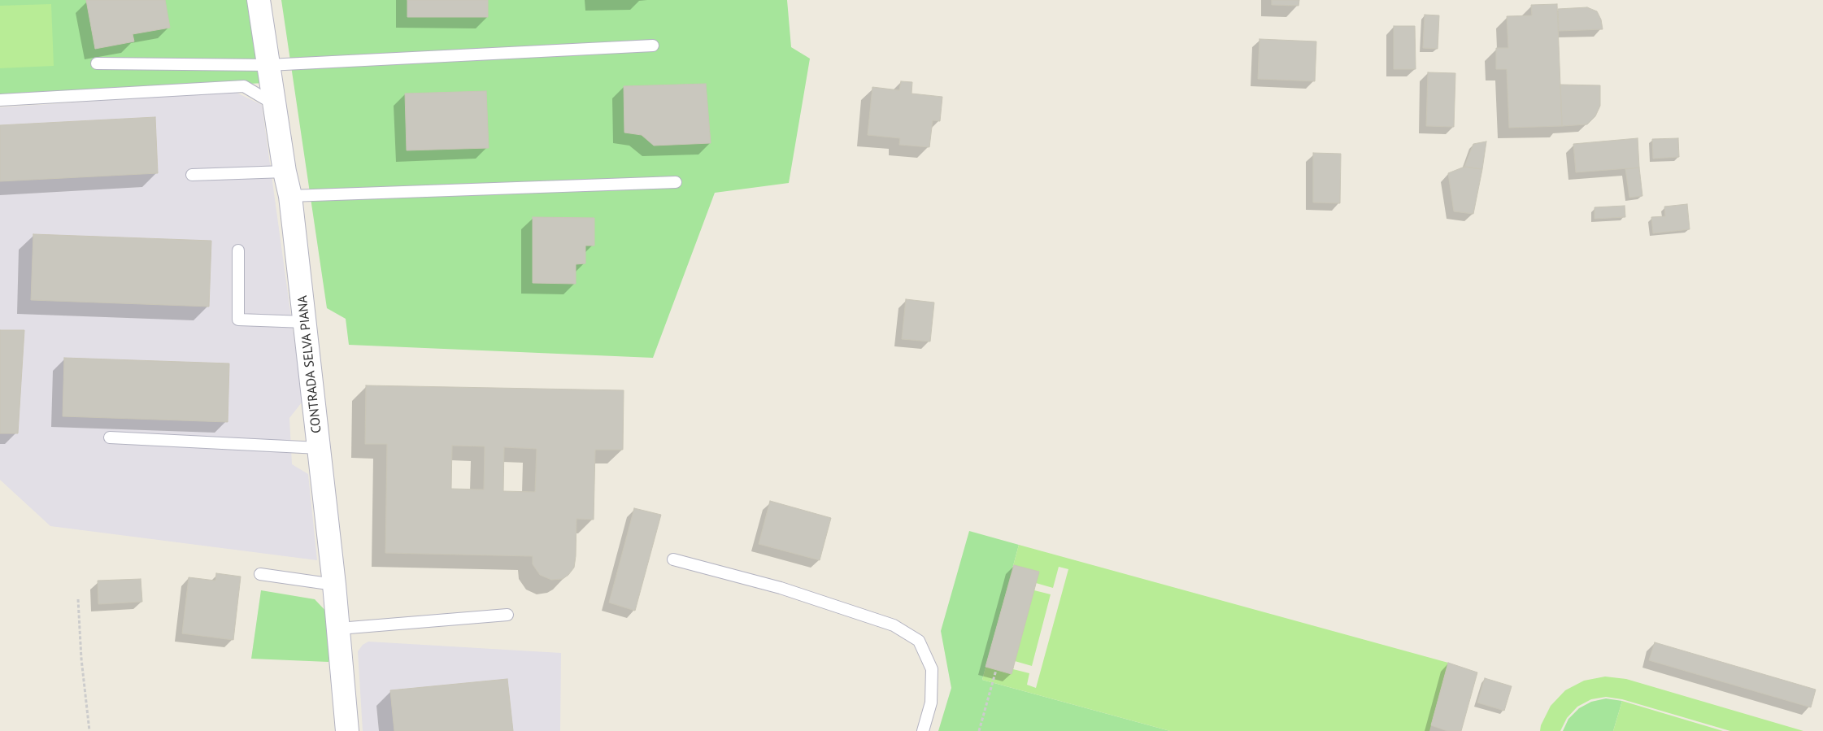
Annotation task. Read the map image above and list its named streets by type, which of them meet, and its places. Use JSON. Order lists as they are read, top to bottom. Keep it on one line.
{"streets":{"street":["CONTRADA SELVA PIANA"]}}
